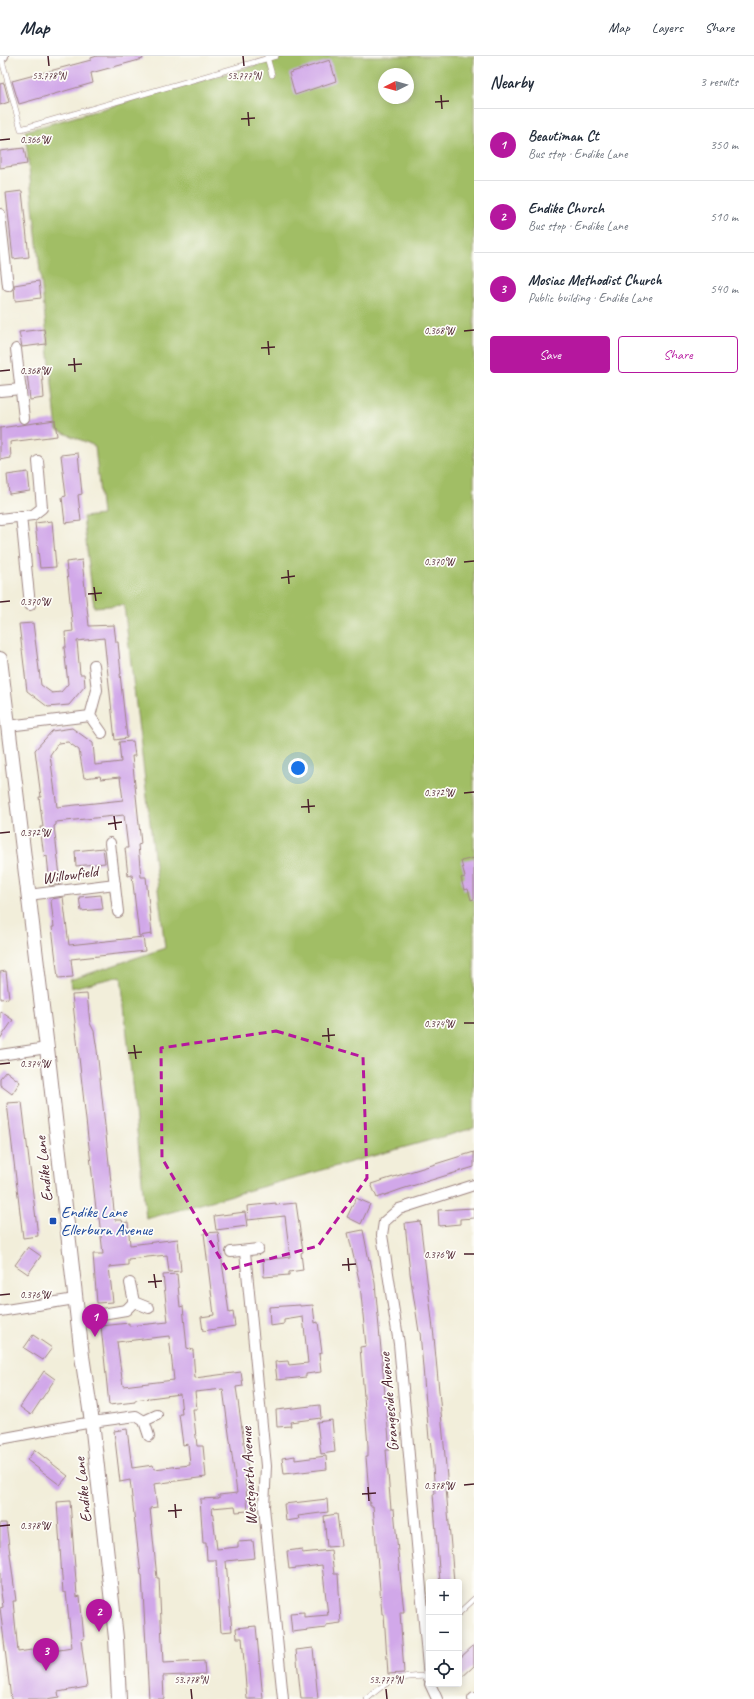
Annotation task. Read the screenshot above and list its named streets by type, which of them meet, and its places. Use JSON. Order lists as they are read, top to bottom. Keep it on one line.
{"streets":{"street":["Willowfield","Endike Lane","Grangeside Avenue","Westgarth Avenue"]},"crossings":[["Willowfield","Endike Lane"]],"places":{"transit":["Endike Lane Ellerburn Avenue"]},"north":"left","page":{"header":"Map","nav":["Map","Layers","Share"],"heading":["Nearby","3 results"],"list":[{"mark":"1","name":"Beautiman Ct","note":"Bus stop · Endike Lane","value":"350 m"},{"mark":"2","name":"Endike Church","note":"Bus stop · Endike Lane","value":"510 m"},{"mark":"3","name":"Mosiac Methodist Church","note":"Public building · Endike Lane","value":"540 m"}],"buttons":["Save","Share"],"pins":["1","2","3"],"map_buttons":["+","−"]},"coordinates":["53.778°N","53.777°N","0.366°W","0.368°W","0.370°W","0.372°W","0.374°W","0.376°W","0.378°W"]}
